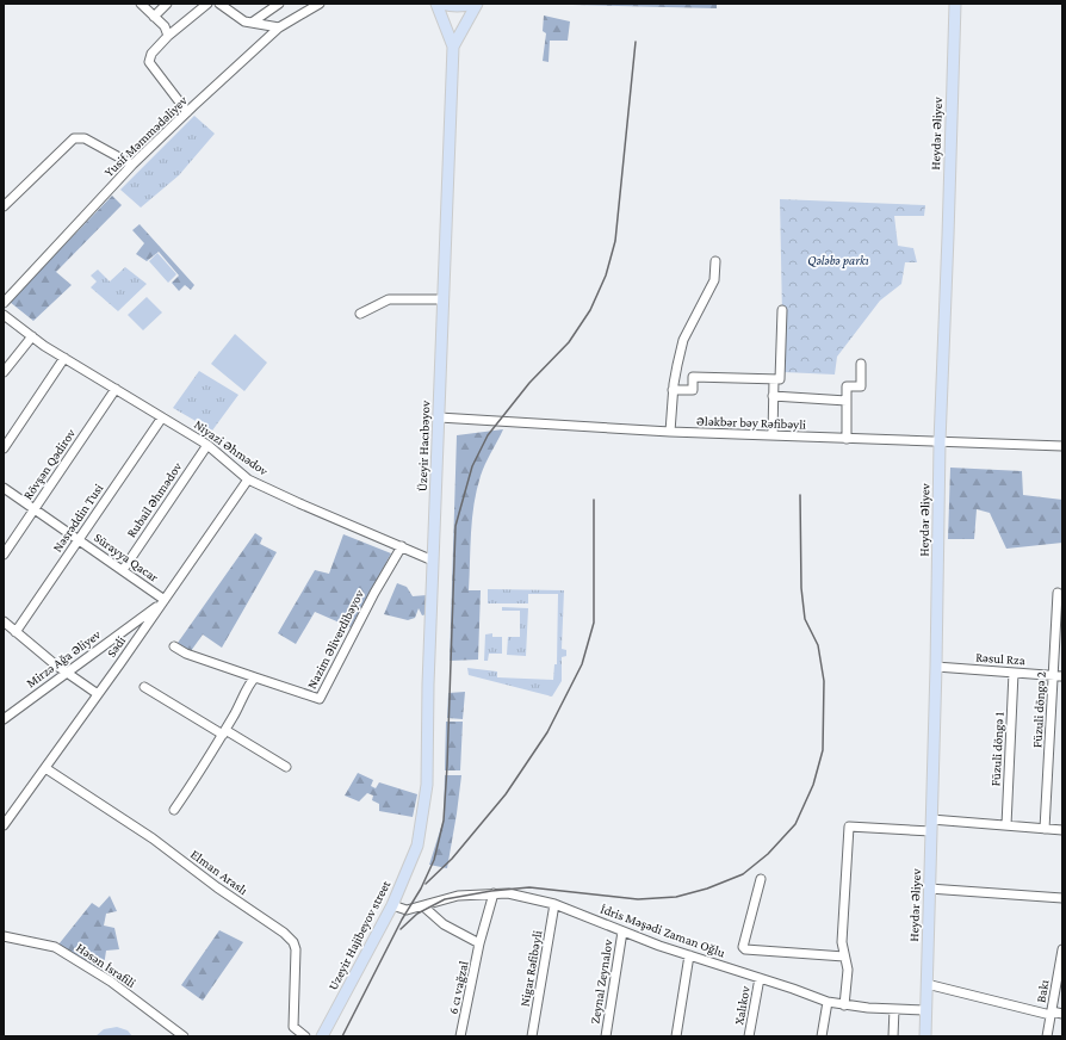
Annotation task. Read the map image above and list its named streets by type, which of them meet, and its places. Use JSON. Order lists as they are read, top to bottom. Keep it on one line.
{"streets":{"main road":["Heydər Əliyev","Üzeyir Hacıbəyov","Uzeyir Hajibeyov street"],"street":["Yusif Məmmədəliyev","Ələkbər bəy Rəfibəyli","Niyazi Əhmədov","Rövşən Qədirov","Rubail Əhmədov","Nəsrəddin Tusi","Sürayya Qacar","Nazim Əliverdibəyov","Sədi","Mirzə Ağa Əliyev","Rəsul Rza","Füzuli döngə 2","Füzuli döngə 1","Elman Araslı","İdris Məşədi Zaman Oğlu","Həsən İsrafili","Nigar Rəfibəyli","Zeynal Zeynalov","6 cı vağzal","Bakı","Xalıkov"]},"crossings":[["Heydər Əliyev","Ələkbər bəy Rəfibəyli"],["Heydər Əliyev","Rəsul Rza"],["Heydər Əliyev","İdris Məşədi Zaman Oğlu"],["Ələkbər bəy Rəfibəyli","Üzeyir Hacıbəyov"],["Üzeyir Hacıbəyov","Niyazi Əhmədov"],["Üzeyir Hacıbəyov","İdris Məşədi Zaman Oğlu"],["Üzeyir Hacıbəyov","Uzeyir Hajibeyov street"],["Niyazi Əhmədov","Rövşən Qədirov"],["Niyazi Əhmədov","Rubail Əhmədov"],["Niyazi Əhmədov","Nəsrəddin Tusi"],["Niyazi Əhmədov","Nazim Əliverdibəyov"],["Niyazi Əhmədov","Sədi"],["Rövşən Qədirov","Sürayya Qacar"],["Rubail Əhmədov","Sürayya Qacar"],["Nəsrəddin Tusi","Sürayya Qacar"],["Sürayya Qacar","Sədi"],["Sürayya Qacar","Mirzə Ağa Əliyev"],["Sədi","Mirzə Ağa Əliyev"],["Sədi","Elman Araslı"],["Rəsul Rza","Füzuli döngə 2"],["Rəsul Rza","Füzuli döngə 1"],["İdris Məşədi Zaman Oğlu","Uzeyir Hajibeyov street"],["İdris Məşədi Zaman Oğlu","Nigar Rəfibəyli"],["İdris Məşədi Zaman Oğlu","Zeynal Zeynalov"],["İdris Məşədi Zaman Oğlu","6 cı vağzal"],["İdris Məşədi Zaman Oğlu","Xalıkov"]],"parks":["Qələbə parkı"]}
